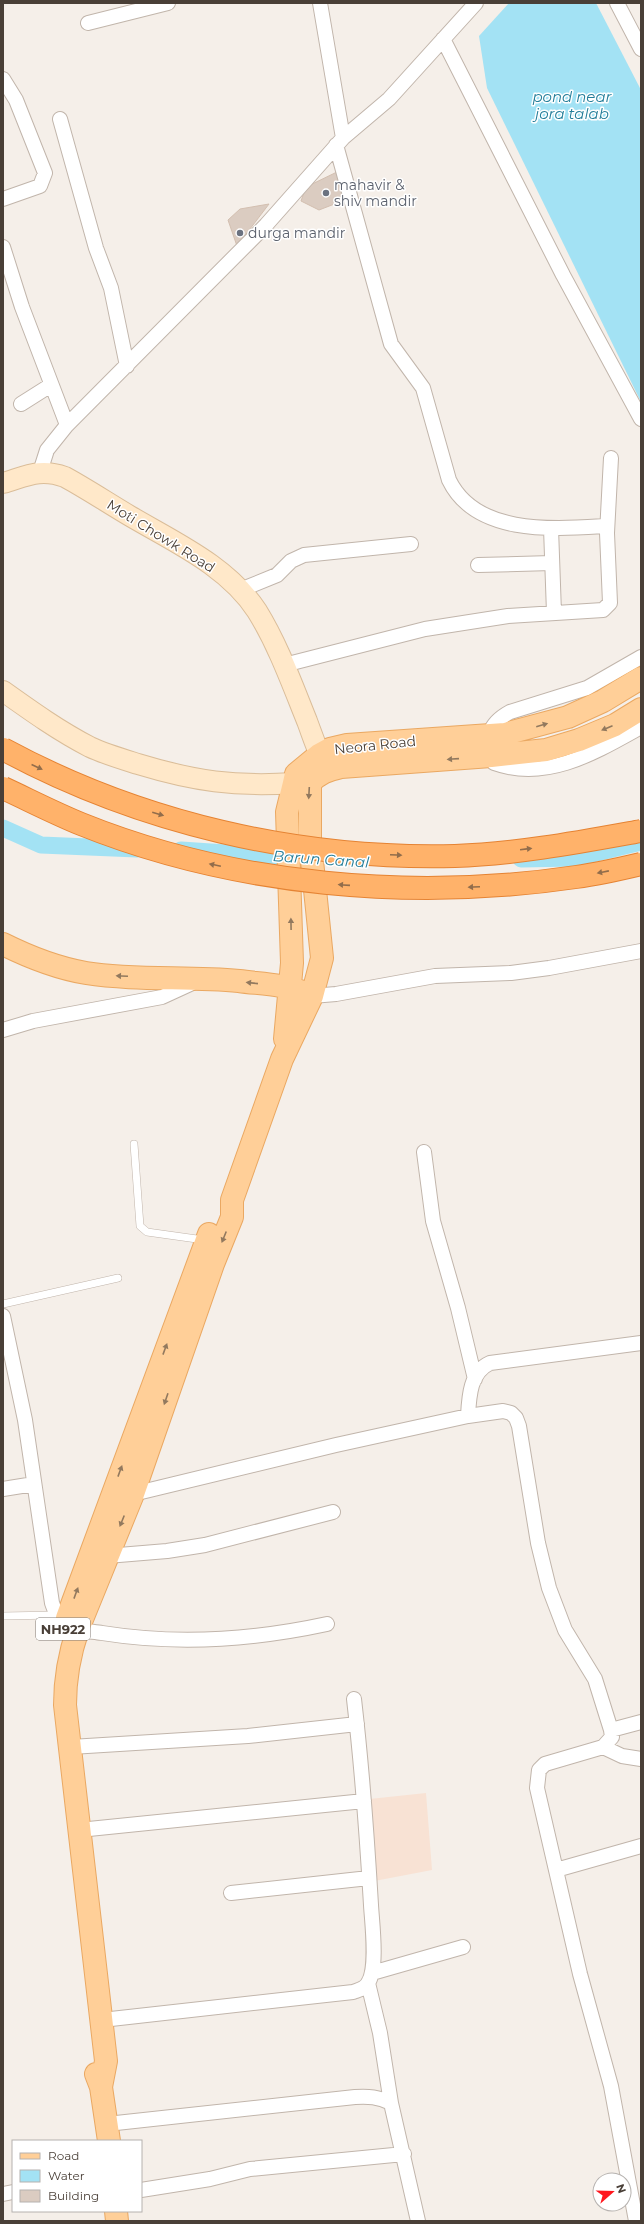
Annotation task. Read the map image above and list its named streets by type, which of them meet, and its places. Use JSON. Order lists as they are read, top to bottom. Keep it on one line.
{"streets":{"main road":["Neora Road","NH922"],"street":["Moti Chowk Road"]},"crossings":[["Moti Chowk Road","Neora Road"]],"water":["pond near jora talab","Barun Canal"],"places":["mahavir & shiv mandir","durga mandir"],"legend":["Road","Water","Building"],"north":"right"}
